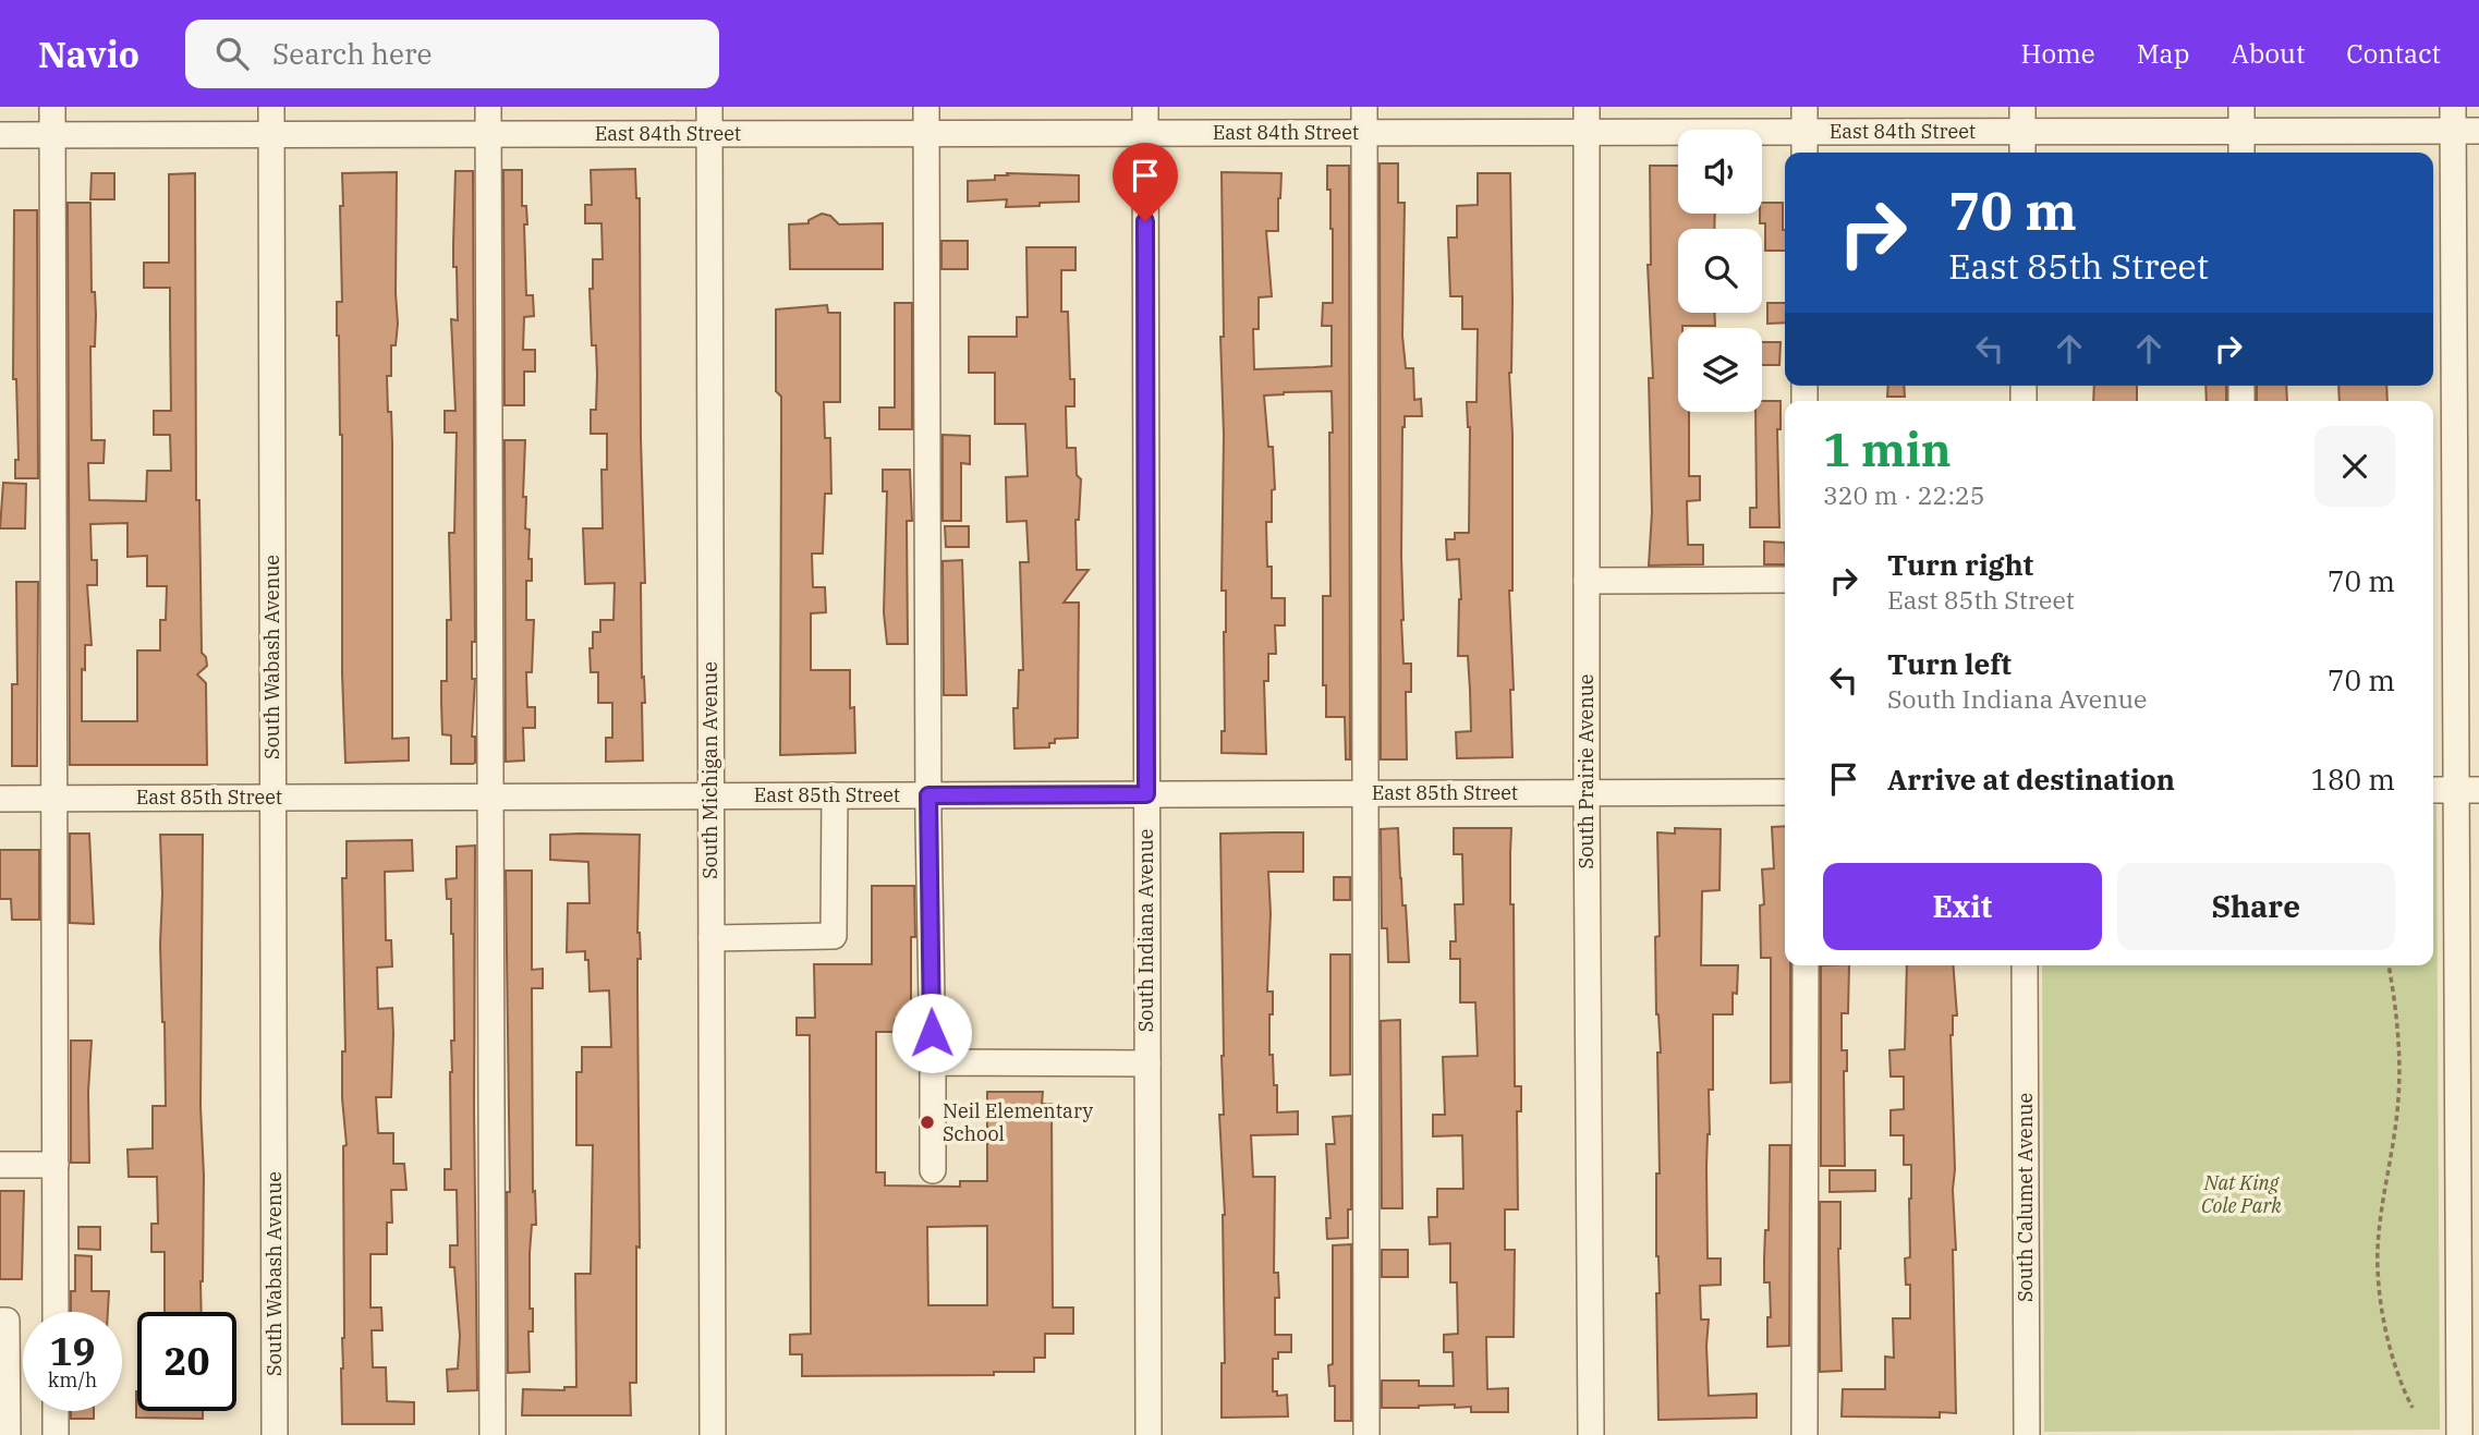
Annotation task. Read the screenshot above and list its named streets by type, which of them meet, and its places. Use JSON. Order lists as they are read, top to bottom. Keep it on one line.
{"streets":{"street":["East 84th Street","South Wabash Avenue","South Michigan Avenue","South Prairie Avenue","East 85th Street","South Indiana Avenue","South Calumet Avenue"]},"crossings":[["East 84th Street","South Wabash Avenue"],["East 84th Street","South Michigan Avenue"],["East 84th Street","South Prairie Avenue"],["East 84th Street","South Indiana Avenue"],["South Wabash Avenue","East 85th Street"],["South Michigan Avenue","East 85th Street"],["South Prairie Avenue","East 85th Street"],["East 85th Street","South Indiana Avenue"]],"parks":["Nat King Cole Park"],"places":["Neil Elementary School"],"page":{"header":"Navio","search":"Search here","nav":["Home","Map","About","Contact"],"turn":["70 m","East 85th Street"],"heading":["1 min","320 m · 22:25"],"list":[{"name":"Turn right","note":"East 85th Street","value":"70 m"},{"name":"Turn left","note":"South Indiana Avenue","value":"70 m"},{"name":"Arrive at destination","value":"180 m"}],"buttons":["Exit","Share"],"speed":"19 km/h","limit":"20"}}
